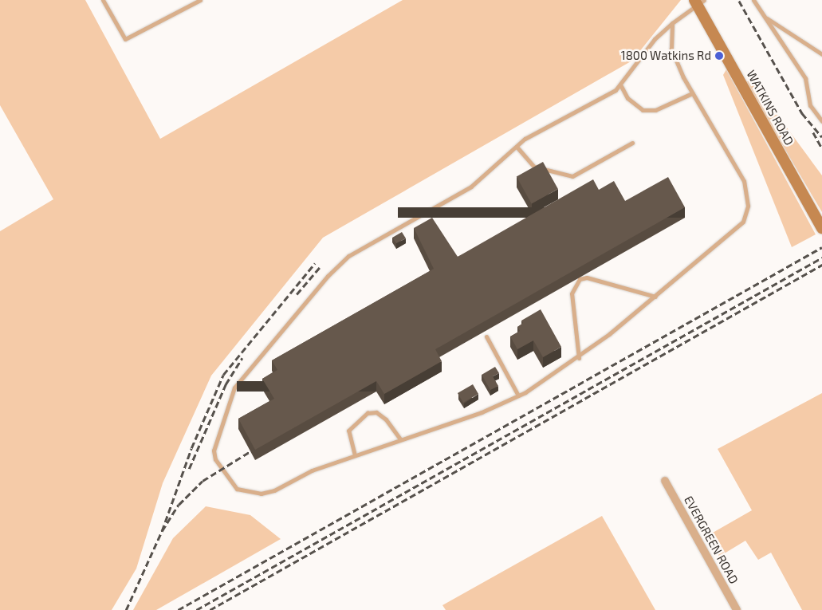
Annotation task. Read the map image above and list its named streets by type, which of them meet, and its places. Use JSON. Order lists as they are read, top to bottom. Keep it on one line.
{"streets":{"street":["WATKINS ROAD","EVERGREEN ROAD"]},"places":["1800 Watkins Rd"]}
